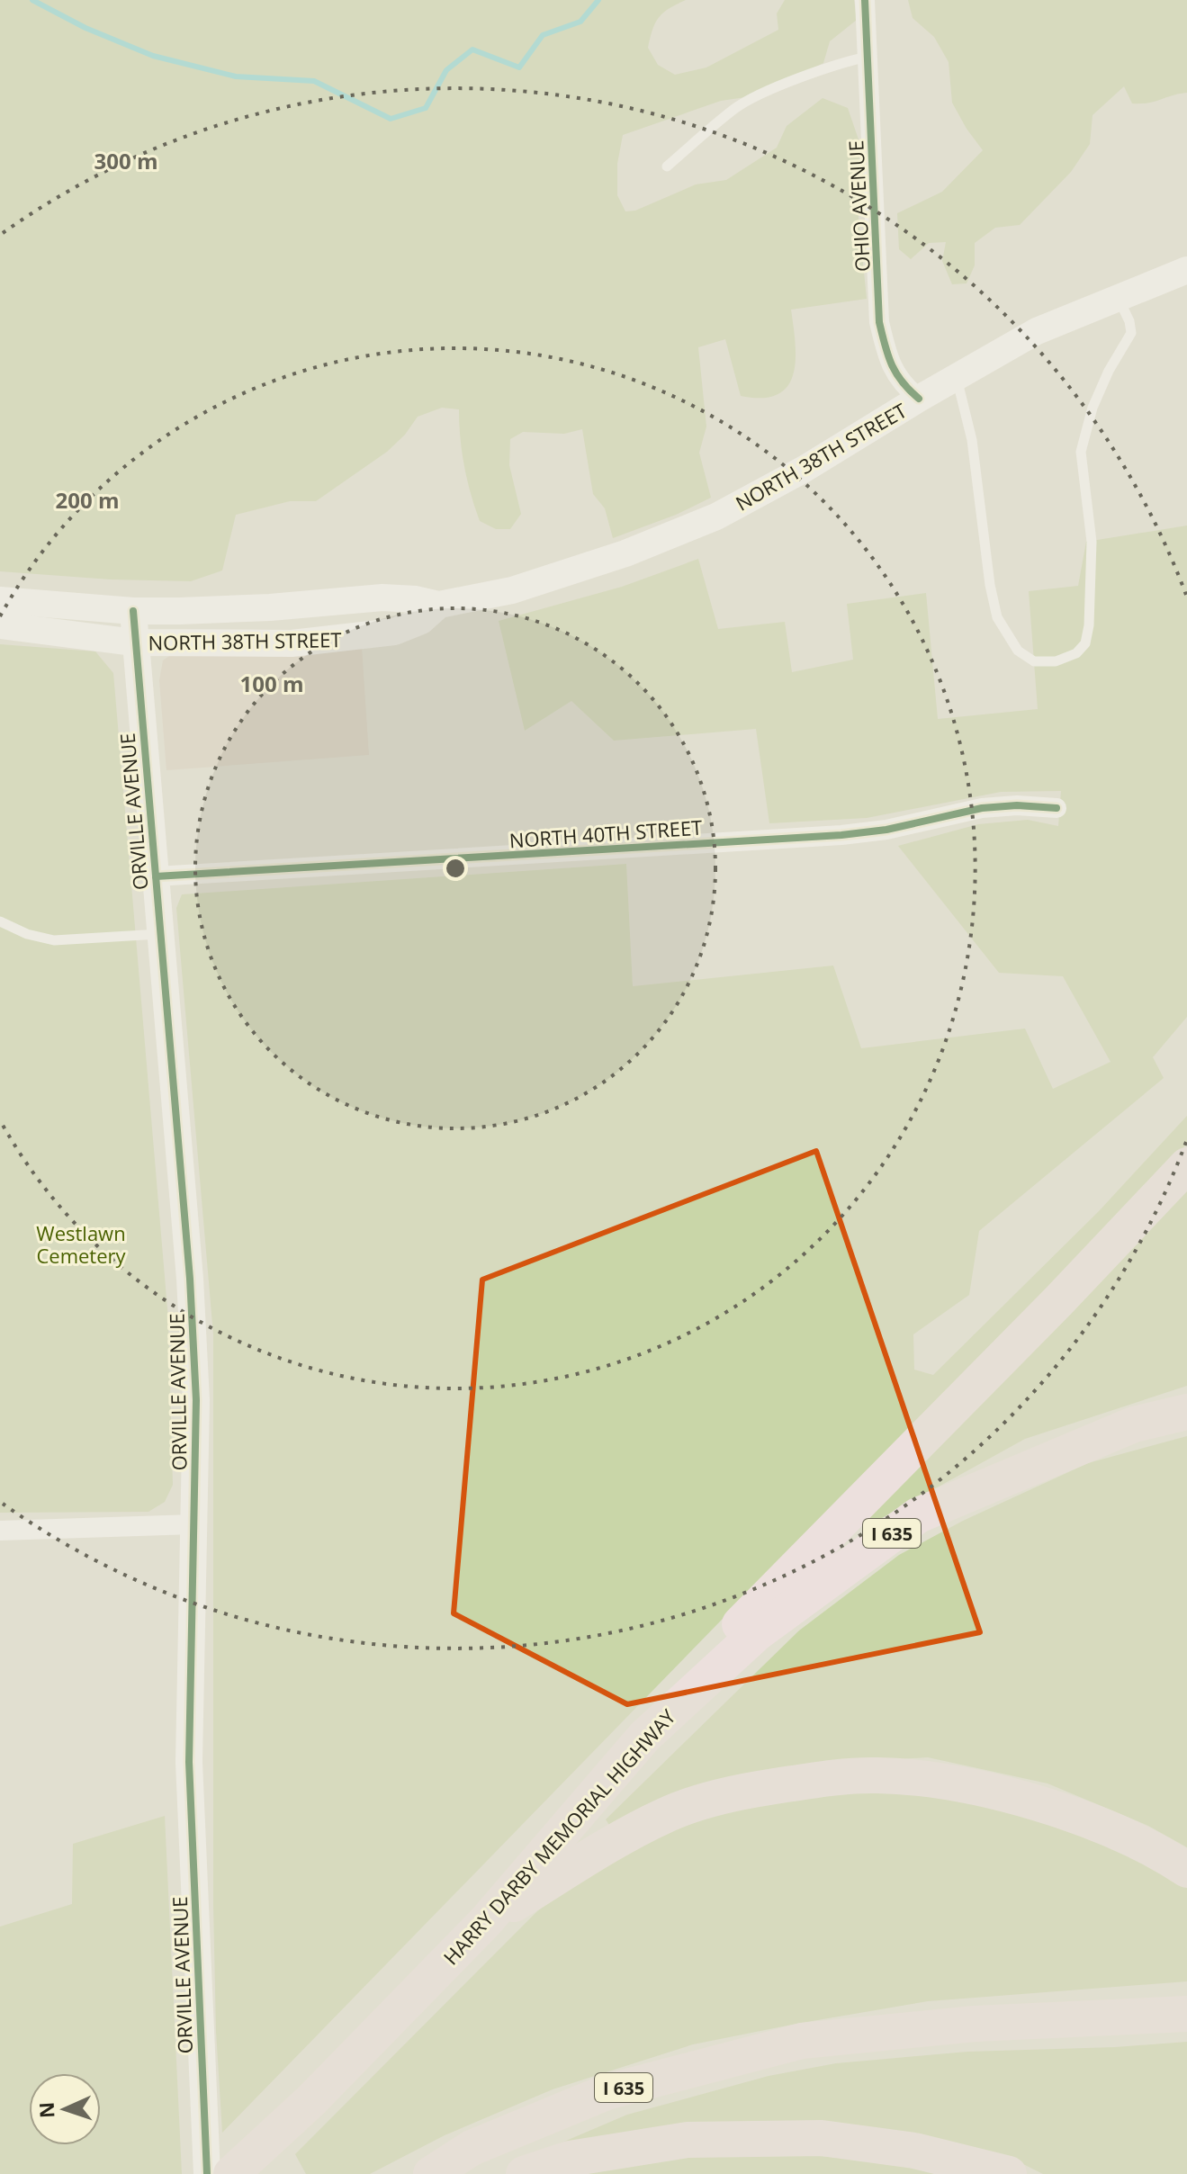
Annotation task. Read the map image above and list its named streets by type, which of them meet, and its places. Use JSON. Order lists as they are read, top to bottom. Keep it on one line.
{"streets":{"highway":["I 635","HARRY DARBY MEMORIAL HIGHWAY"],"main road":["NORTH 38TH STREET","ORVILLE AVENUE"],"street":["OHIO AVENUE","NORTH 40TH STREET"]},"crossings":[["OHIO AVENUE","NORTH 38TH STREET"],["NORTH 38TH STREET","ORVILLE AVENUE"],["ORVILLE AVENUE","NORTH 40TH STREET"]],"parks":["Westlawn Cemetery"],"north":"left","rings":["300 m","200 m","100 m"]}
